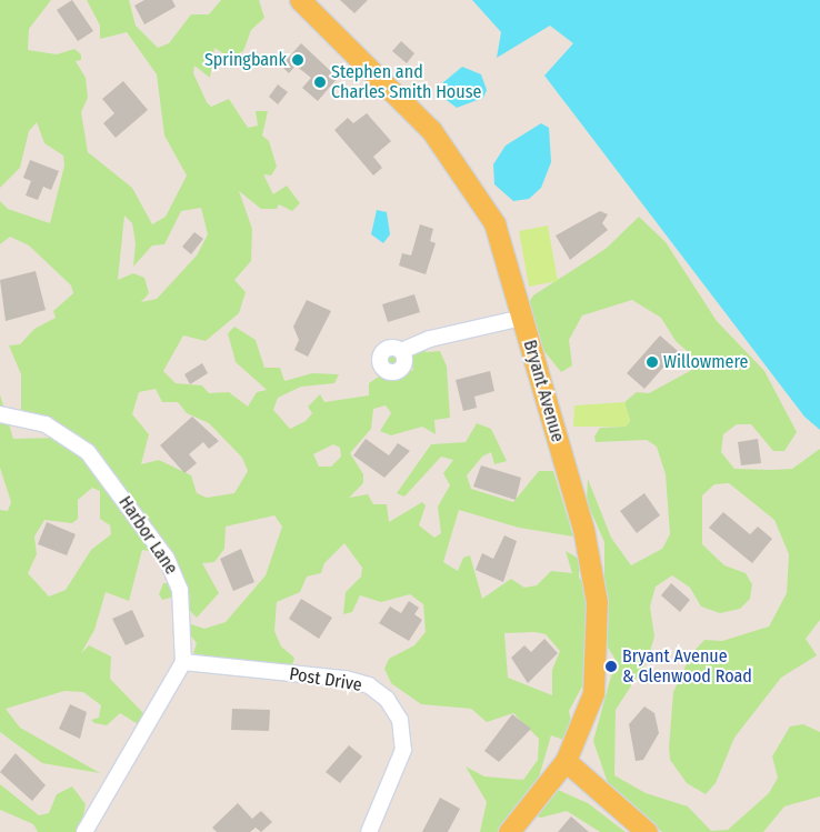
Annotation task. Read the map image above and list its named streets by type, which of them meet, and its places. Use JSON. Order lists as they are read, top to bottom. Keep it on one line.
{"streets":{"main road":["Bryant Avenue"],"street":["Harbor Lane","Post Drive"]},"crossings":[["Harbor Lane","Post Drive"]],"places":["Springbank","Stephen and Charles Smith House","Willowmere","Bryant Avenue & Glenwood Road"]}
